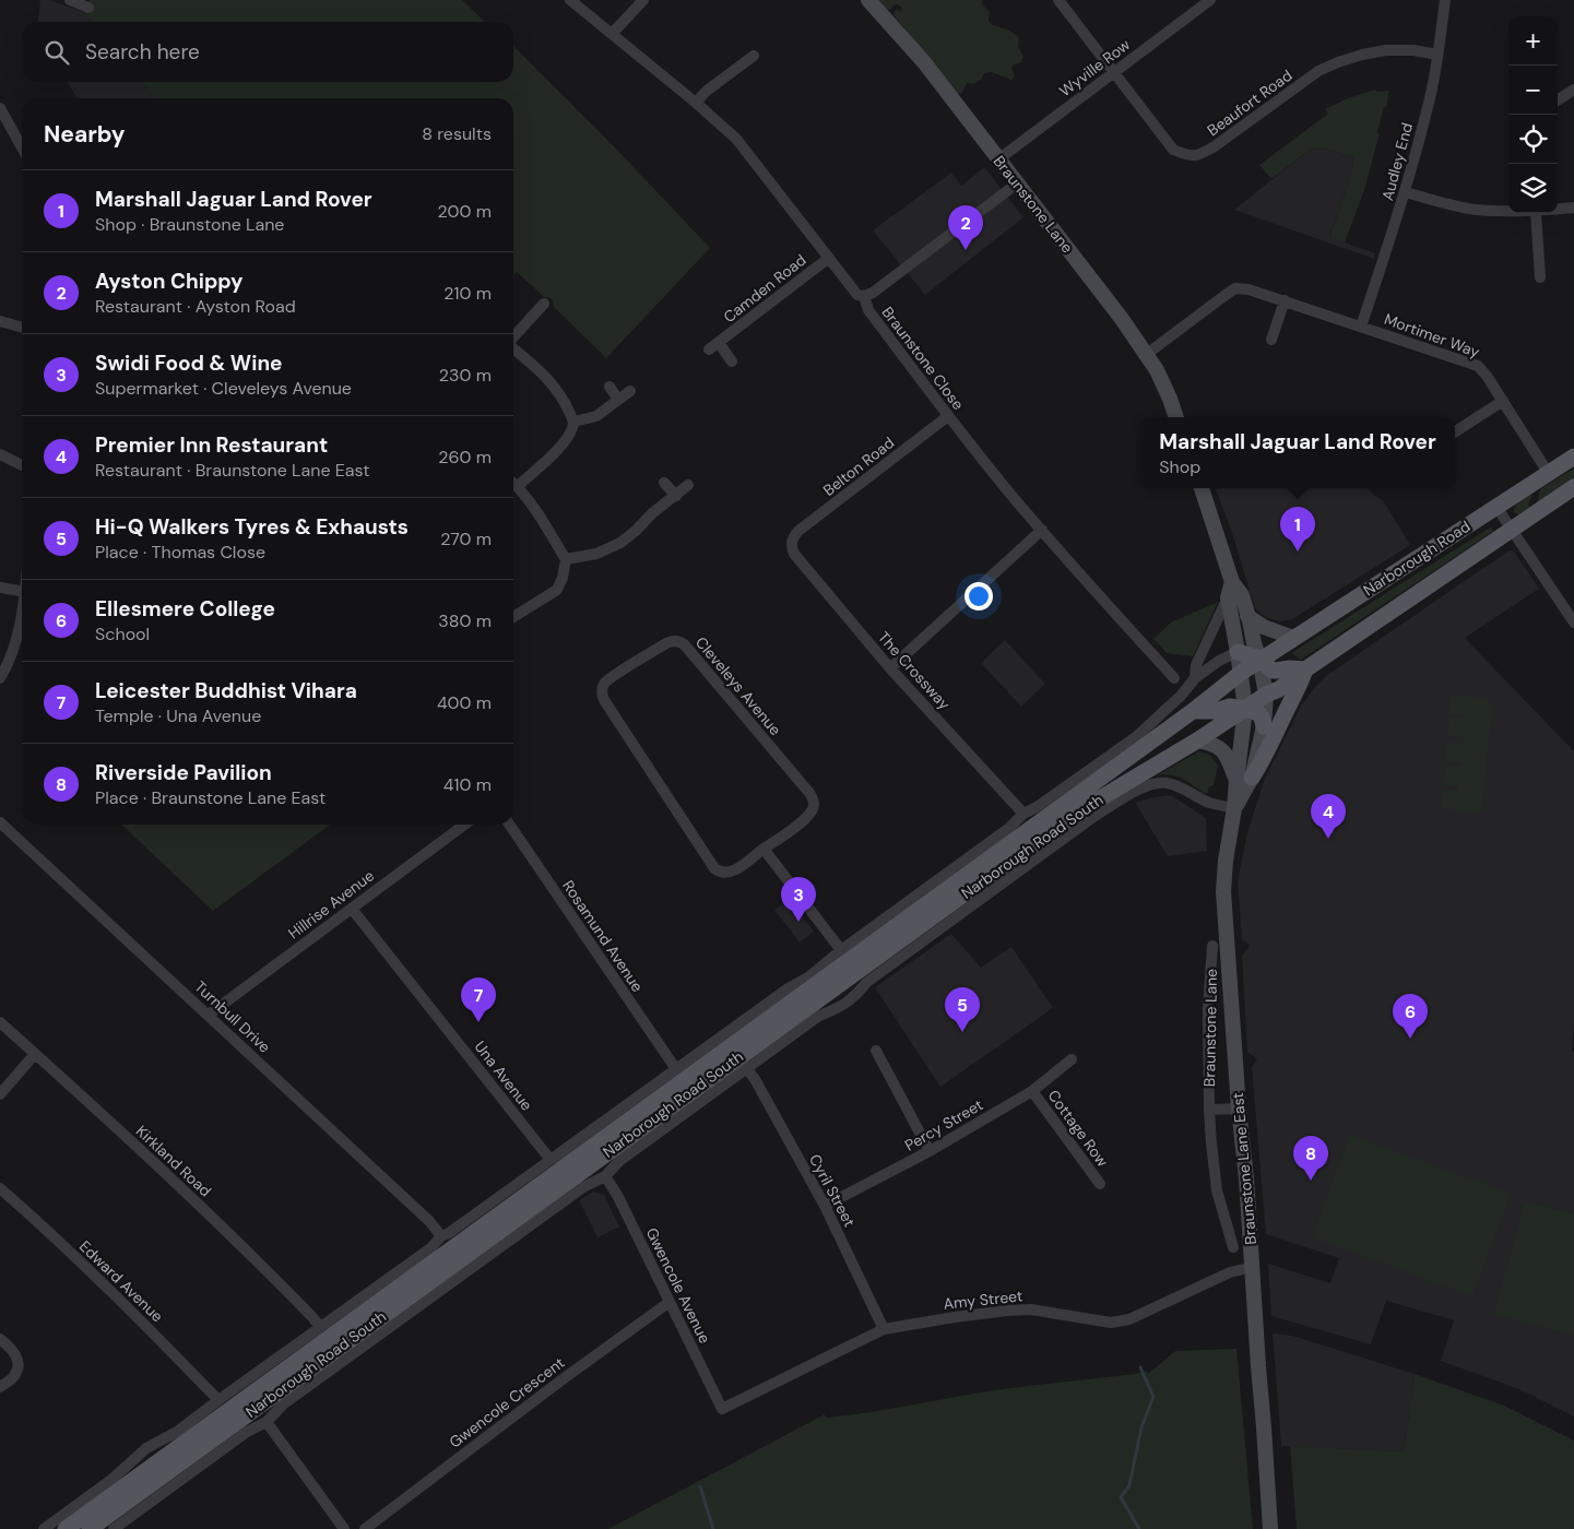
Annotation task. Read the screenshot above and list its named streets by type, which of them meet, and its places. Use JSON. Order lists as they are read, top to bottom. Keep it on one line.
{"streets":{"main road":["Narborough Road","Narborough Road South"],"street":["Wyville Row","Beaufort Road","Audley End","Braunstone Lane","Camden Road","Mortimer Way","Braunstone Close","Belton Road","The Crossway","Cleveleys Avenue","Hillrise Avenue","Rosamund Avenue","Turnbull Drive","Una Avenue","Percy Street","Cottage Row","Kirkland Road","Braunstone Lane East","Cyril Street","Edward Avenue","Gwencole Avenue","Amy Street","Gwencole Crescent"]},"crossings":[["Wyville Row","Beaufort Road"],["Wyville Row","Braunstone Lane"],["Beaufort Road","Audley End"],["Audley End","Mortimer Way"],["Braunstone Lane","Mortimer Way"],["Braunstone Lane","Braunstone Lane East"],["Camden Road","Braunstone Close"],["Mortimer Way","Narborough Road"],["Braunstone Close","Belton Road"],["Belton Road","The Crossway"],["Narborough Road","Narborough Road South"],["Narborough Road","Braunstone Lane East"],["The Crossway","Narborough Road South"],["Narborough Road South","Rosamund Avenue"],["Narborough Road South","Turnbull Drive"],["Narborough Road South","Una Avenue"],["Narborough Road South","Kirkland Road"],["Narborough Road South","Braunstone Lane East"],["Narborough Road South","Cyril Street"],["Narborough Road South","Edward Avenue"],["Narborough Road South","Gwencole Avenue"],["Hillrise Avenue","Turnbull Drive"],["Hillrise Avenue","Una Avenue"],["Percy Street","Cottage Row"],["Percy Street","Cyril Street"],["Braunstone Lane East","Amy Street"],["Cyril Street","Amy Street"],["Gwencole Avenue","Amy Street"],["Gwencole Avenue","Gwencole Crescent"]],"page":{"map_buttons":["+","−"],"search":"Search here","heading":["Nearby","8 results"],"list":[{"mark":"1","name":"Marshall Jaguar Land Rover","note":"Shop · Braunstone Lane","value":"200 m"},{"mark":"2","name":"Ayston Chippy","note":"Restaurant · Ayston Road","value":"210 m"},{"mark":"3","name":"Swidi Food & Wine","note":"Supermarket · Cleveleys Avenue","value":"230 m"},{"mark":"4","name":"Premier Inn Restaurant","note":"Restaurant · Braunstone Lane East","value":"260 m"},{"mark":"5","name":"Hi-Q Walkers Tyres & Exhausts","note":"Place · Thomas Close","value":"270 m"},{"mark":"6","name":"Ellesmere College","note":"School","value":"380 m"},{"mark":"7","name":"Leicester Buddhist Vihara","note":"Temple · Una Avenue","value":"400 m"},{"mark":"8","name":"Riverside Pavilion","note":"Place · Braunstone Lane East","value":"410 m"}],"pins":["2","1","4","3","7","5","6","8"],"popup":["Marshall Jaguar Land Rover","Shop"]}}
